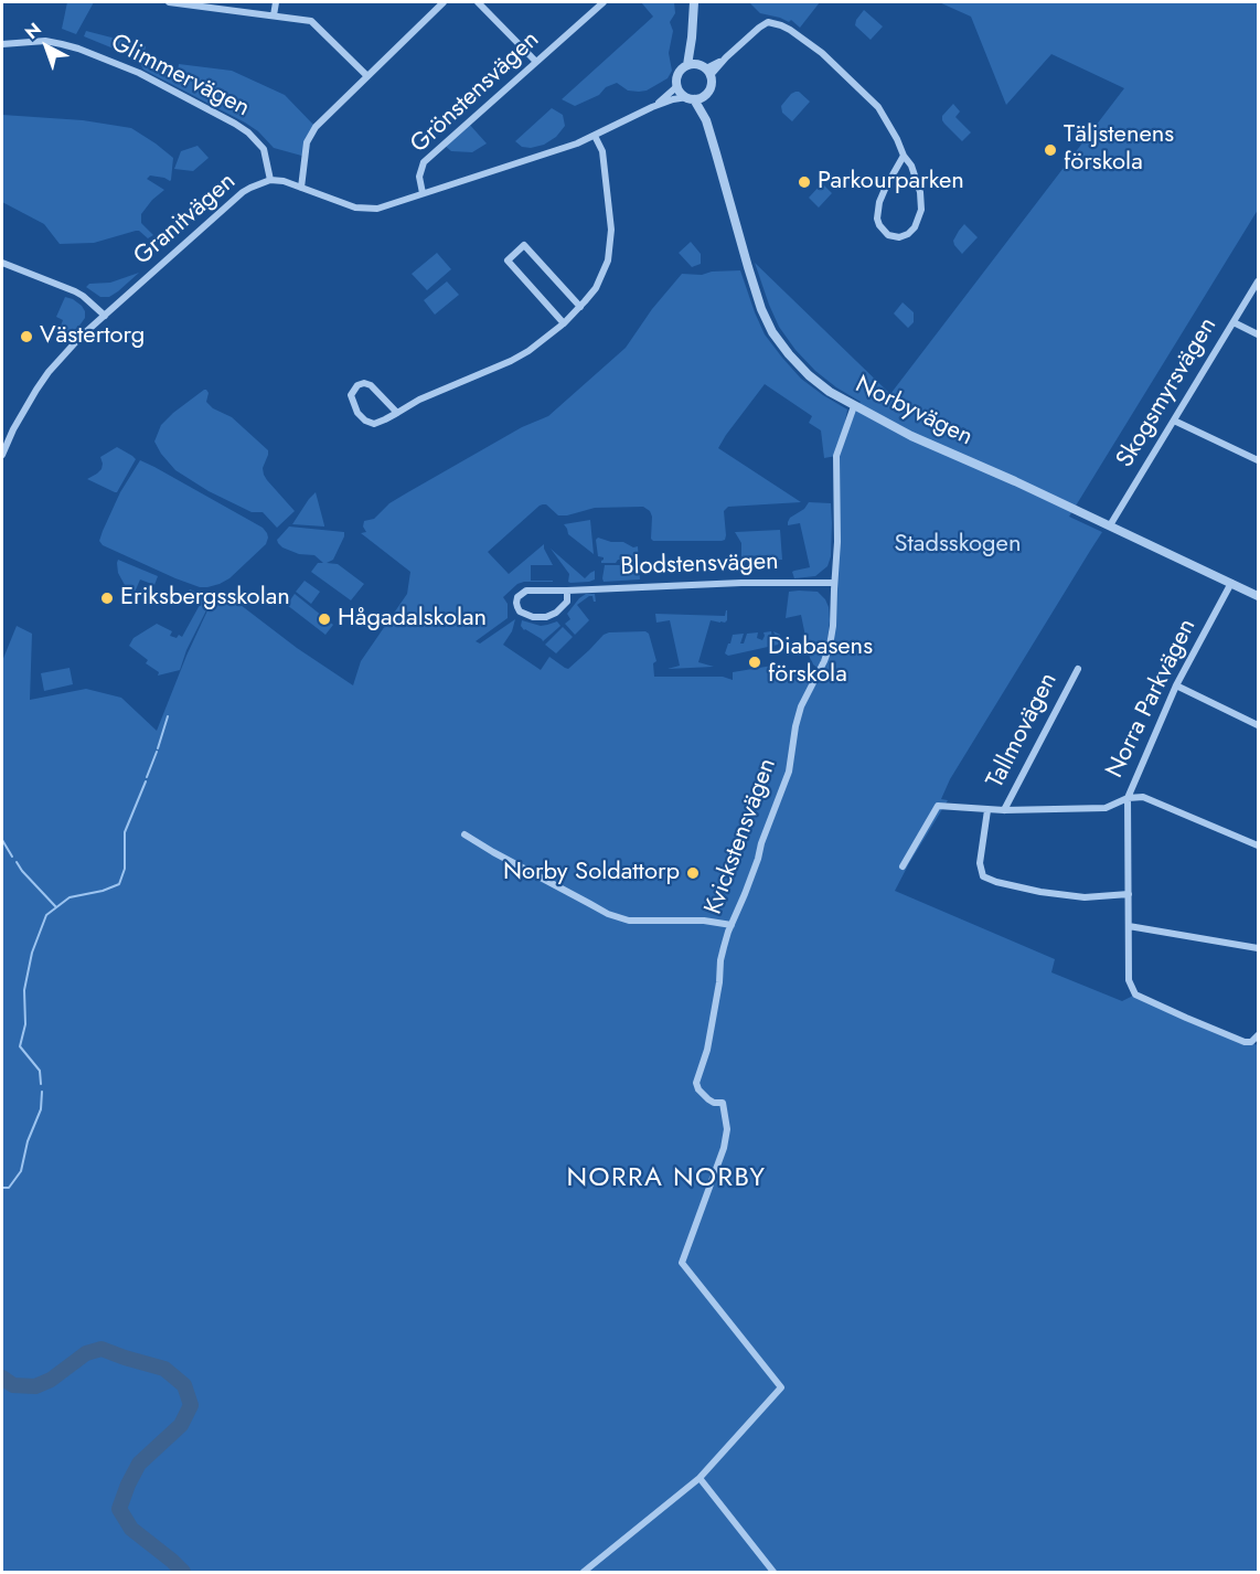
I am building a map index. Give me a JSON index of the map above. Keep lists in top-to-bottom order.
{
  "streets": {
    "street": [
      "Glimmervägen",
      "Grönstensvägen",
      "Granitvägen",
      "Skogsmyrsvägen",
      "Norbyvägen",
      "Blodstensvägen",
      "Norra Parkvägen",
      "Tallmovägen",
      "Kvickstensvägen"
    ]
  },
  "crossings": [
    ["Glimmervägen", "Granitvägen"],
    ["Grönstensvägen", "Granitvägen"],
    ["Granitvägen", "Norbyvägen"],
    ["Skogsmyrsvägen", "Norbyvägen"],
    ["Norbyvägen", "Norra Parkvägen"],
    ["Norbyvägen", "Kvickstensvägen"],
    ["Blodstensvägen", "Kvickstensvägen"]
  ],
  "districts": ["NORRA NORBY"],
  "parks": ["Stadsskogen"],
  "places": [
    "Täljstenens förskola",
    "Parkourparken",
    "Västertorg",
    "Eriksbergsskolan",
    "Hågadalskolan",
    "Diabasens förskola",
    "Norby Soldattorp"
  ],
  "north": "top left"
}
